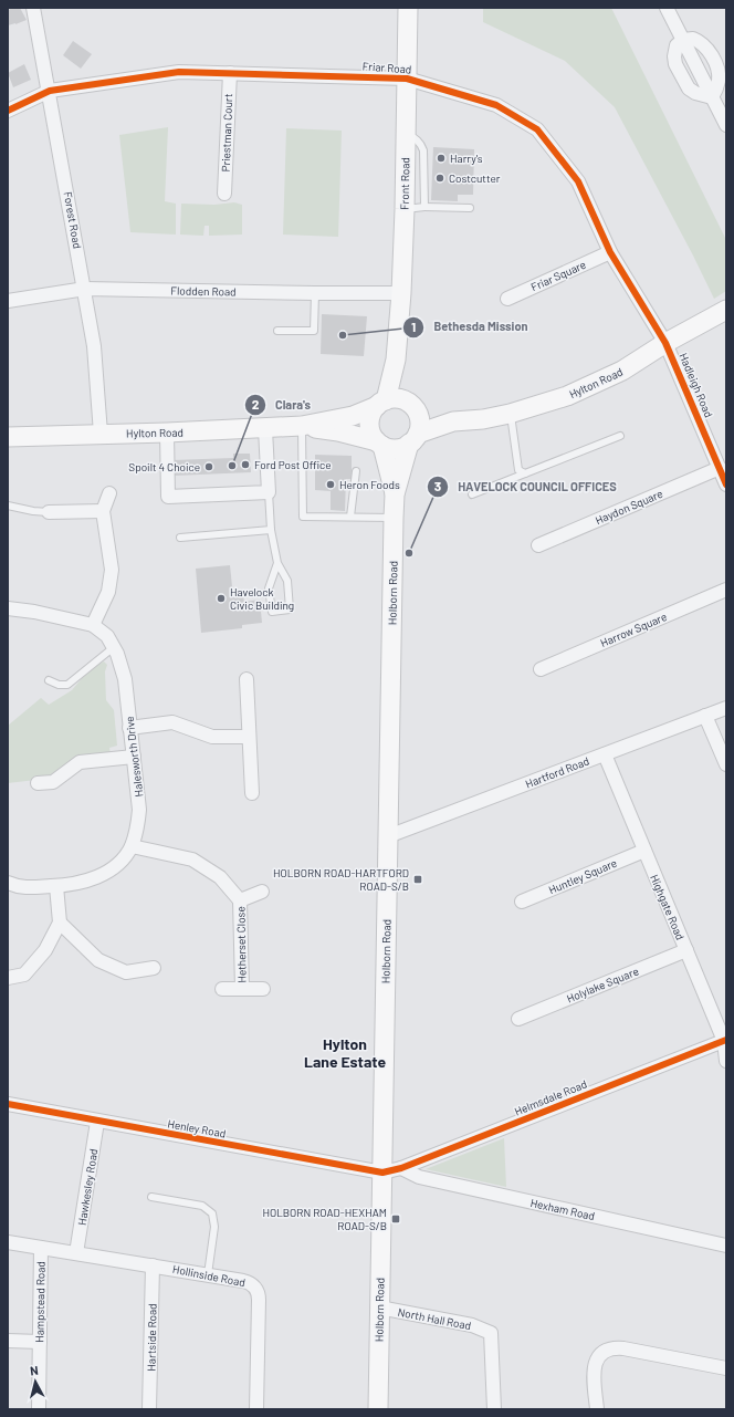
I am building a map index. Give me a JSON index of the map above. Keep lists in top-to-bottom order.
{
  "streets": {
    "main road": ["Front Road", "Hylton Road", "Holborn Road"],
    "street": [
      "Friar Road",
      "Priestman Court",
      "Forest Road",
      "Friar Square",
      "Flodden Road",
      "Hadleigh Road",
      "Haydon Square",
      "Harrow Square",
      "Halesworth Drive",
      "Hartford Road",
      "Huntley Square",
      "Highgate Road",
      "Hetherset Close",
      "Holylake Square",
      "Helmsdale Road",
      "Henley Road",
      "Hawkesley Road",
      "Hexham Road",
      "Hollinside Road",
      "Hampstead Road",
      "North Hall Road",
      "Hartside Road"
    ]
  },
  "crossings": [
    ["Friar Road", "Priestman Court"],
    ["Friar Road", "Front Road"],
    ["Friar Road", "Forest Road"],
    ["Friar Road", "Friar Square"],
    ["Friar Road", "Hylton Road"],
    ["Friar Road", "Hadleigh Road"],
    ["Front Road", "Flodden Road"],
    ["Front Road", "Hylton Road"],
    ["Front Road", "Holborn Road"],
    ["Forest Road", "Flodden Road"],
    ["Forest Road", "Hylton Road"],
    ["Hylton Road", "Hadleigh Road"],
    ["Hylton Road", "Holborn Road"],
    ["Hadleigh Road", "Haydon Square"],
    ["Holborn Road", "Hartford Road"],
    ["Holborn Road", "Helmsdale Road"],
    ["Holborn Road", "Henley Road"],
    ["Holborn Road", "North Hall Road"],
    ["Halesworth Drive", "Hetherset Close"],
    ["Hartford Road", "Highgate Road"],
    ["Huntley Square", "Highgate Road"],
    ["Highgate Road", "Holylake Square"],
    ["Highgate Road", "Helmsdale Road"],
    ["Helmsdale Road", "Henley Road"],
    ["Helmsdale Road", "Hexham Road"],
    ["Henley Road", "Hawkesley Road"],
    ["Hawkesley Road", "Hollinside Road"],
    ["Hollinside Road", "Hampstead Road"],
    ["Hollinside Road", "Hartside Road"]
  ],
  "districts": ["Hylton Lane Estate"],
  "places": {
    "other": [
      "Harry's",
      "Costcutter",
      "Bethesda Mission",
      "Ford Post Office",
      "Clara's",
      "Spoilt 4 Choice",
      "Heron Foods",
      "HAVELOCK COUNCIL OFFICES",
      "Havelock Civic Building"
    ],
    "transit": ["HOLBORN ROAD-HARTFORD ROAD-S/B", "HOLBORN ROAD-HEXHAM ROAD-S/B"]
  },
  "north": "top"
}
